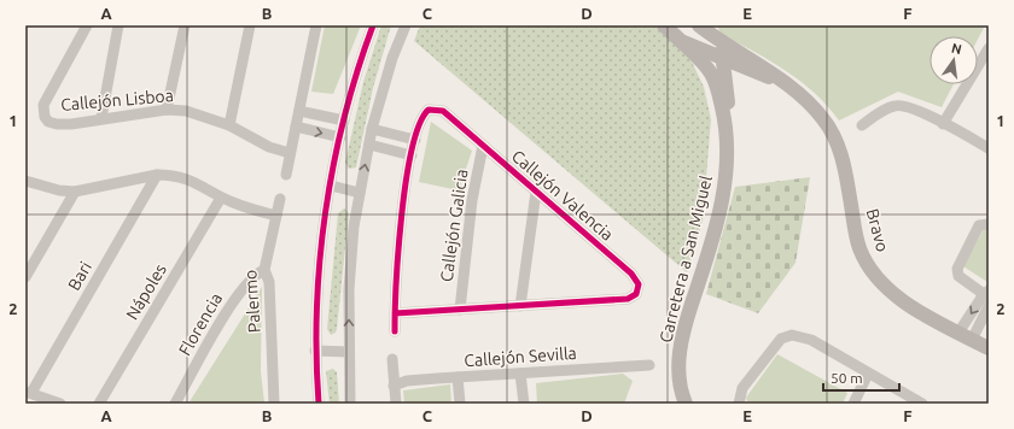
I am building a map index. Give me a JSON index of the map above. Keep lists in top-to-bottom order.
{
  "streets": {
    "main road": ["Bravo", "Carretera a San Miguel"],
    "street": [
      "Callejón Lisboa",
      "Callejón Valencia",
      "Callejón Galicia",
      "Bari",
      "Nápoles",
      "Palermo",
      "Florencia",
      "Callejón Sevilla"
    ]
  },
  "crossings": [
    ["Callejón Valencia", "Callejón Galicia"],
    ["Bravo", "Carretera a San Miguel"],
    ["Palermo", "Florencia"]
  ],
  "scale_bar": "50 m",
  "north": "top",
  "grid": {
    "columns": [
      "A",
      "B",
      "C",
      "D",
      "E",
      "F"
    ],
    "rows": ["1", "2"]
  }
}
